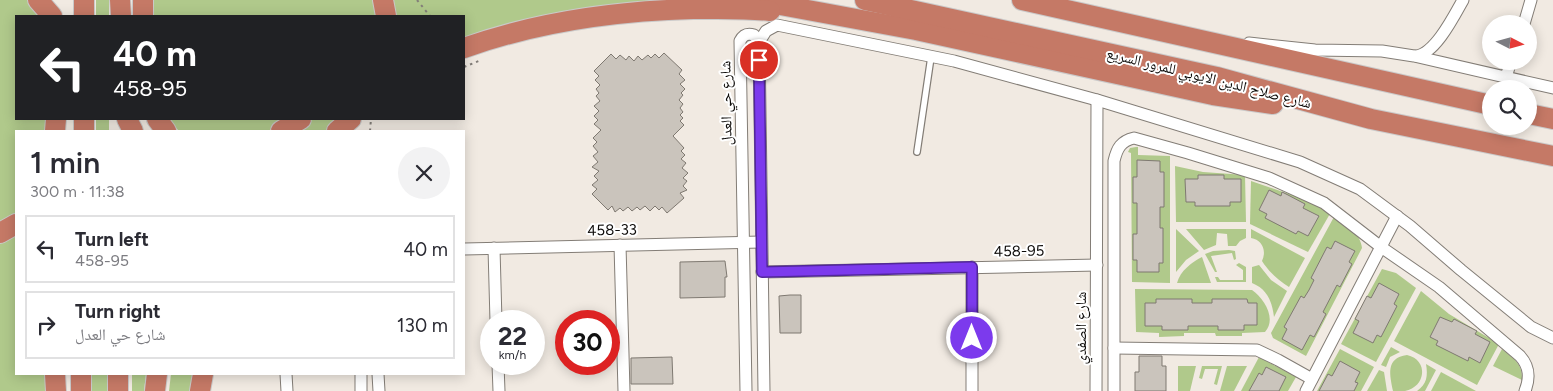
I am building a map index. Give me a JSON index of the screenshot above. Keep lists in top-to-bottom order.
{
  "streets": {
    "highway": ["شارع صلاح الدين الايوبي للمرور السريع"],
    "street": [
      "شارع حي العدل",
      "458-33",
      "458-95",
      "شارع الصفدي"
    ]
  },
  "crossings": [
    ["شارع حي العدل", "458-33"],
    ["458-95", "شارع الصفدي"]
  ],
  "north": "right",
  "page": {
    "turn": ["40 m", "458-95"],
    "heading": ["1 min", "300 m · 11:38"],
    "list": [
      {
        "name": "Turn left",
        "note": "458-95",
        "value": "40 m"
      },
      {
        "name": "Turn right",
        "note": "شارع حي العدل",
        "value": "130 m"
      }
    ],
    "speed": "22 km/h",
    "limit": "30"
  }
}
